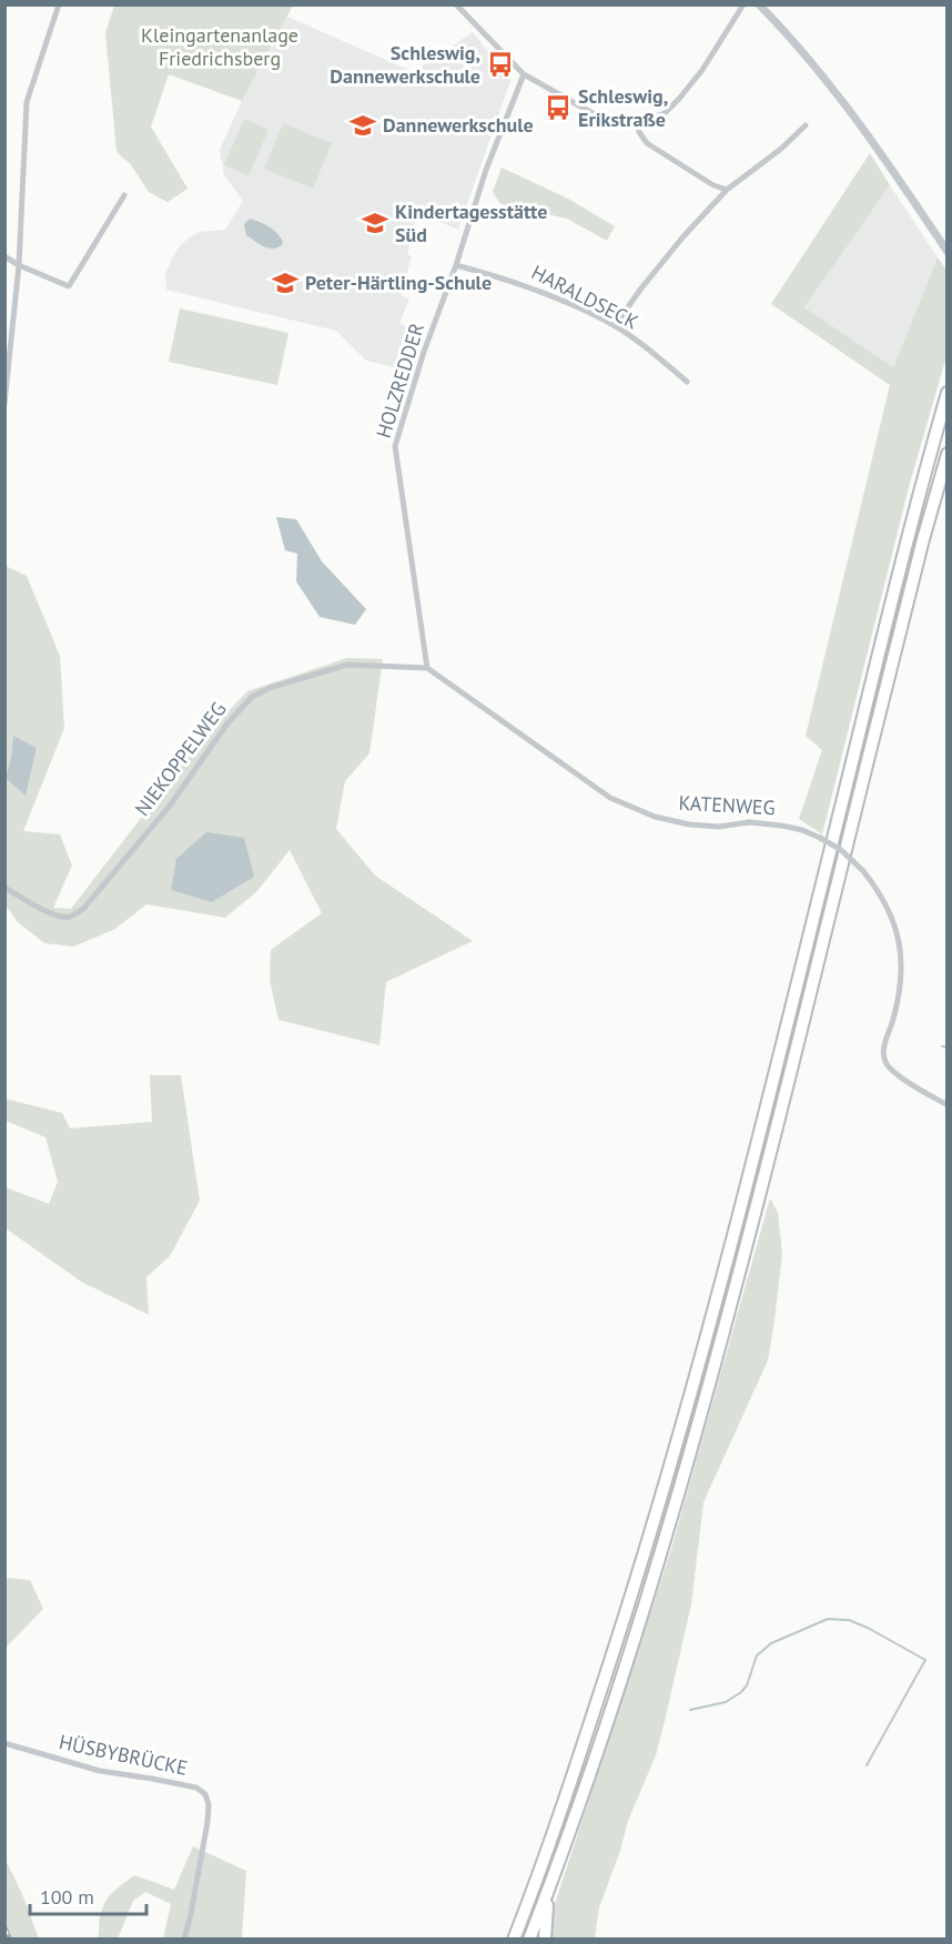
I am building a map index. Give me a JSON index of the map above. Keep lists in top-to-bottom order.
{
  "streets": {
    "street": [
      "HARALDSECK",
      "HOLZREDDER",
      "NIEKOPPELWEG",
      "KATENWEG",
      "HÜSBYBRÜCKE"
    ]
  },
  "crossings": [
    ["HARALDSECK", "HOLZREDDER"],
    ["HOLZREDDER", "NIEKOPPELWEG"],
    ["HOLZREDDER", "KATENWEG"],
    ["NIEKOPPELWEG", "KATENWEG"]
  ],
  "parks": ["Kleingartenanlage Friedrichsberg"],
  "places": {
    "bus stop": ["Schleswig, Dannewerkschule", "Schleswig, Erikstraße"],
    "school or university": ["Dannewerkschule", "Kindertagesstätte Süd", "Peter-Härtling-Schule"]
  },
  "scale_bar": "100 m"
}
